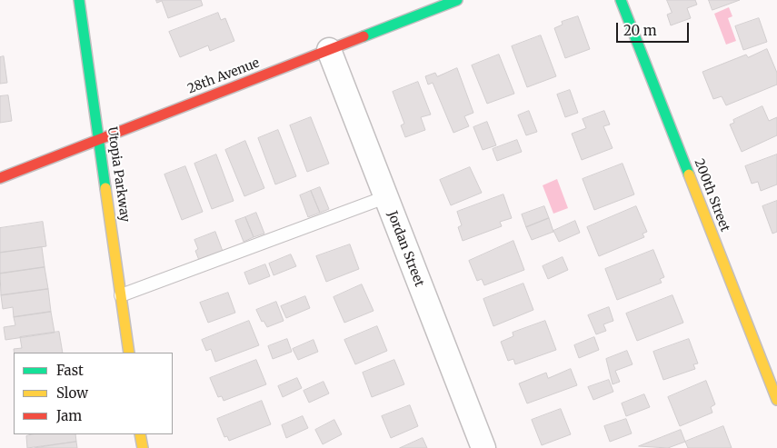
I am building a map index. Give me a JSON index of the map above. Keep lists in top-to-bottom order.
{
  "streets": {
    "street": [
      "28th Avenue",
      "Utopia Parkway",
      "200th Street",
      "Jordan Street"
    ]
  },
  "crossings": [
    ["28th Avenue", "Utopia Parkway"],
    ["28th Avenue", "Jordan Street"]
  ],
  "legend": ["Fast", "Slow", "Jam"],
  "scale_bar": "20 m"
}
